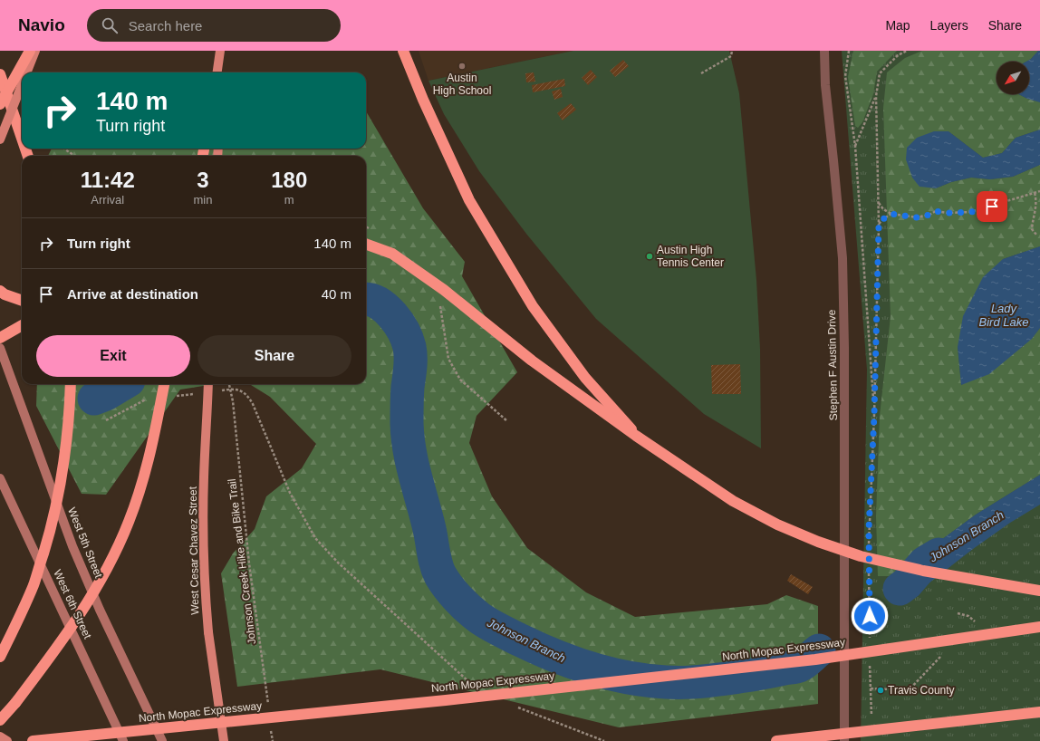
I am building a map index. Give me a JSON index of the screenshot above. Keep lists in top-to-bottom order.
{
  "streets": {
    "highway": ["North Mopac Expressway"],
    "main road": ["West 5th Street", "West Cesar Chavez Street", "West 6th Street"],
    "street": ["Stephen F Austin Drive"],
    "path": ["Johnson Creek Hike and Bike Trail"]
  },
  "water": ["Lady Bird Lake", "Johnson Branch"],
  "places": ["Austin High School", "Austin High Tennis Center", "Travis County"],
  "north": "bottom left",
  "page": {
    "header": "Navio",
    "search": "Search here",
    "nav": ["Map", "Layers", "Share"],
    "turn": ["140 m", "Turn right"],
    "eta": [
      "11:42",
      "Arrival",
      "3",
      "min",
      "180",
      "m"
    ],
    "list": [
      {
        "name": "Turn right",
        "value": "140 m"
      },
      {
        "name": "Arrive at destination",
        "value": "40 m"
      }
    ],
    "buttons": ["Exit", "Share"]
  }
}
